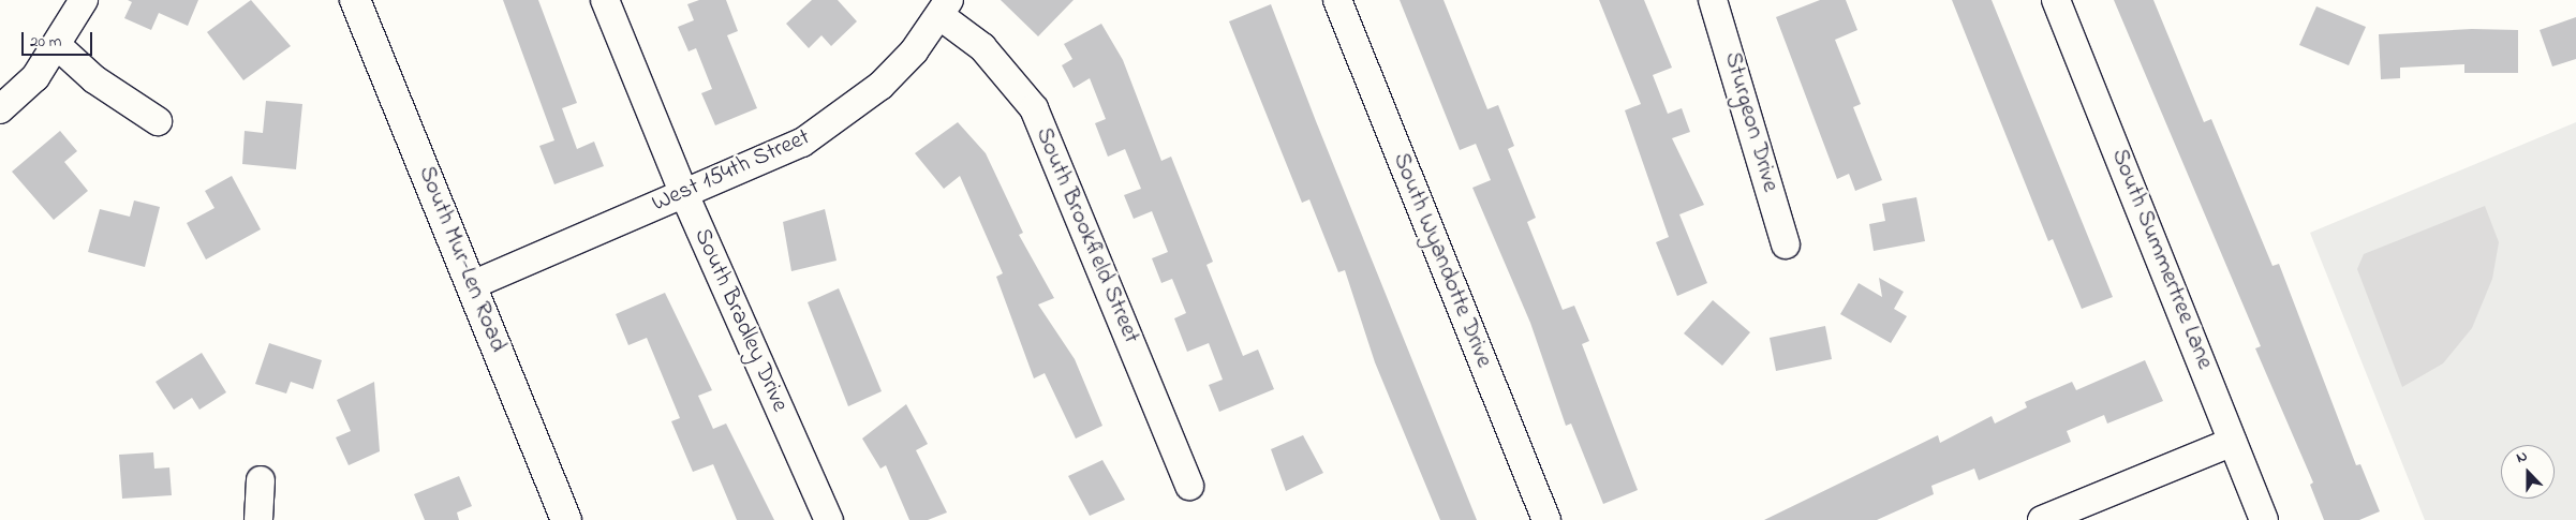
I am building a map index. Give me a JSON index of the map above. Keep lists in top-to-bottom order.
{
  "streets": {
    "main road": ["South Mur-Len Road"],
    "street": [
      "Sturgeon Drive",
      "West 154th Street",
      "South Brookfield Street",
      "South Summertree Lane",
      "South Wyandotte Drive",
      "South Bradley Drive"
    ]
  },
  "crossings": [
    ["West 154th Street", "South Brookfield Street"],
    ["West 154th Street", "South Mur-Len Road"],
    ["West 154th Street", "South Bradley Drive"]
  ],
  "scale_bar": "20 m",
  "north": "top"
}
